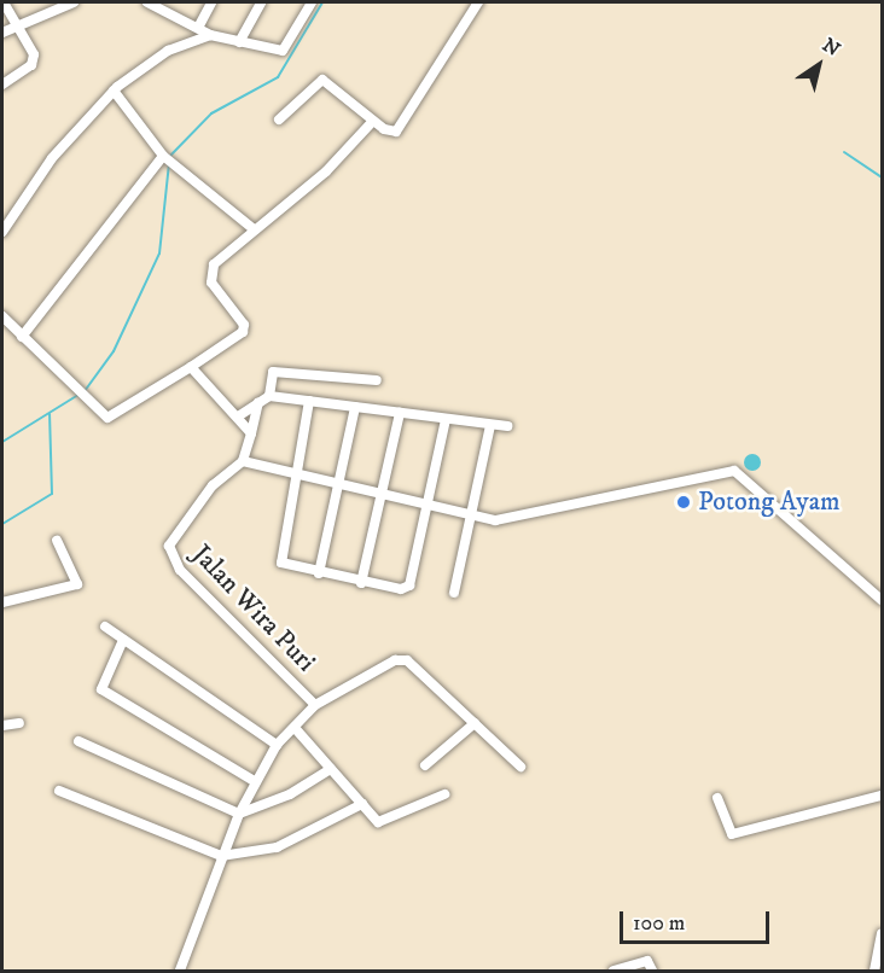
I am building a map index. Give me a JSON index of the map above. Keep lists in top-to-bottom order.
{
  "streets": {
    "street": ["Jalan Wira Puri"]
  },
  "places": ["Potong Ayam"],
  "scale_bar": "100 m",
  "north": "top right"
}
